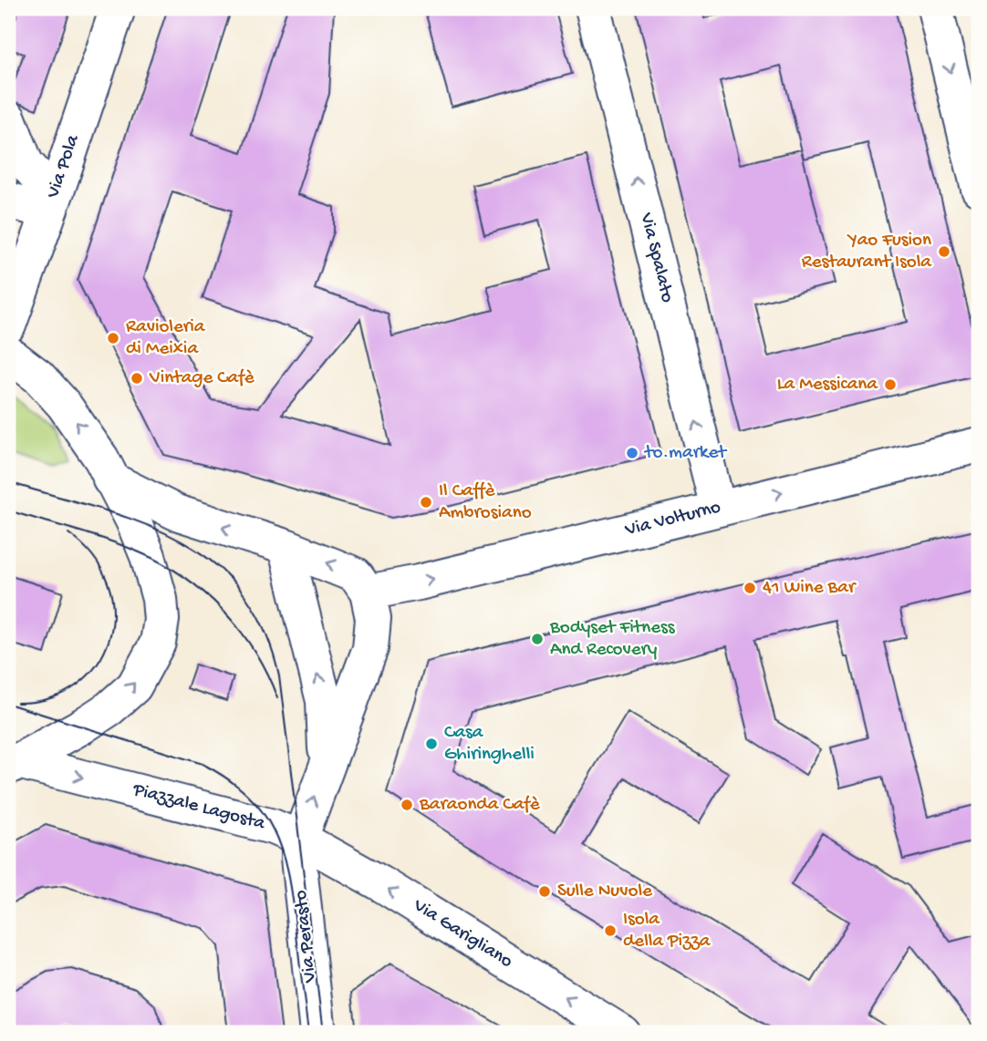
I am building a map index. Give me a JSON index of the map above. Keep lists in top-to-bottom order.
{
  "streets": {
    "street": [
      "Via Pola",
      "Via Spalato",
      "Via Volturno",
      "Piazzale Lagosta",
      "Via Garigliano",
      "Via Perasto"
    ]
  },
  "crossings": [
    ["Via Spalato", "Via Volturno"],
    ["Piazzale Lagosta", "Via Garigliano"],
    ["Piazzale Lagosta", "Via Perasto"],
    ["Via Garigliano", "Via Perasto"]
  ],
  "one_way": ["Via Spalato", "Via Volturno", "Via Garigliano"],
  "places": [
    "Yao Fusion Restaurant Isola",
    "Ravioleria di Meixia",
    "Vintage Cafè",
    "La Messicana",
    "to.market",
    "Il Caffè Ambrosiano",
    "41 Wine Bar",
    "Bodyset Fitness And Recovery",
    "Casa Ghiringhelli",
    "Baraonda Cafè",
    "Sulle Nuvole",
    "Isola della Pizza"
  ]
}
